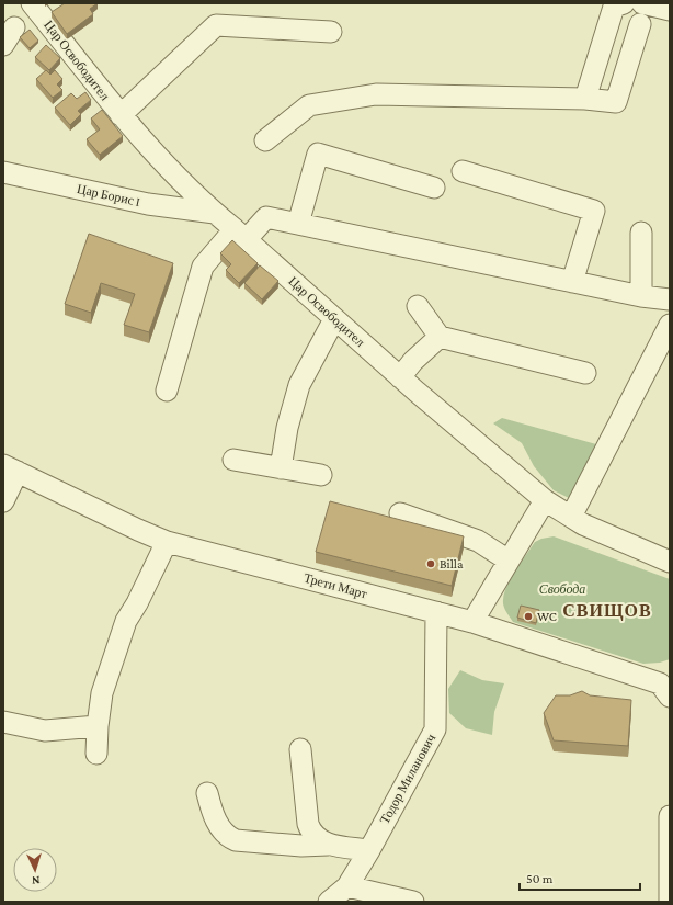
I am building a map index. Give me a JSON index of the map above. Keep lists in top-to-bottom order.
{
  "streets": {
    "street": [
      "Цар Освободител",
      "Цар Борис I",
      "Трети Март",
      "Тодор Миланович"
    ]
  },
  "crossings": [
    ["Цар Освободител", "Цар Борис I"],
    ["Трети Март", "Тодор Миланович"]
  ],
  "districts": ["СВИЩОВ"],
  "parks": ["Свобода"],
  "places": ["Billa", "WC"],
  "scale_bar": "50 m",
  "north": "bottom"
}
